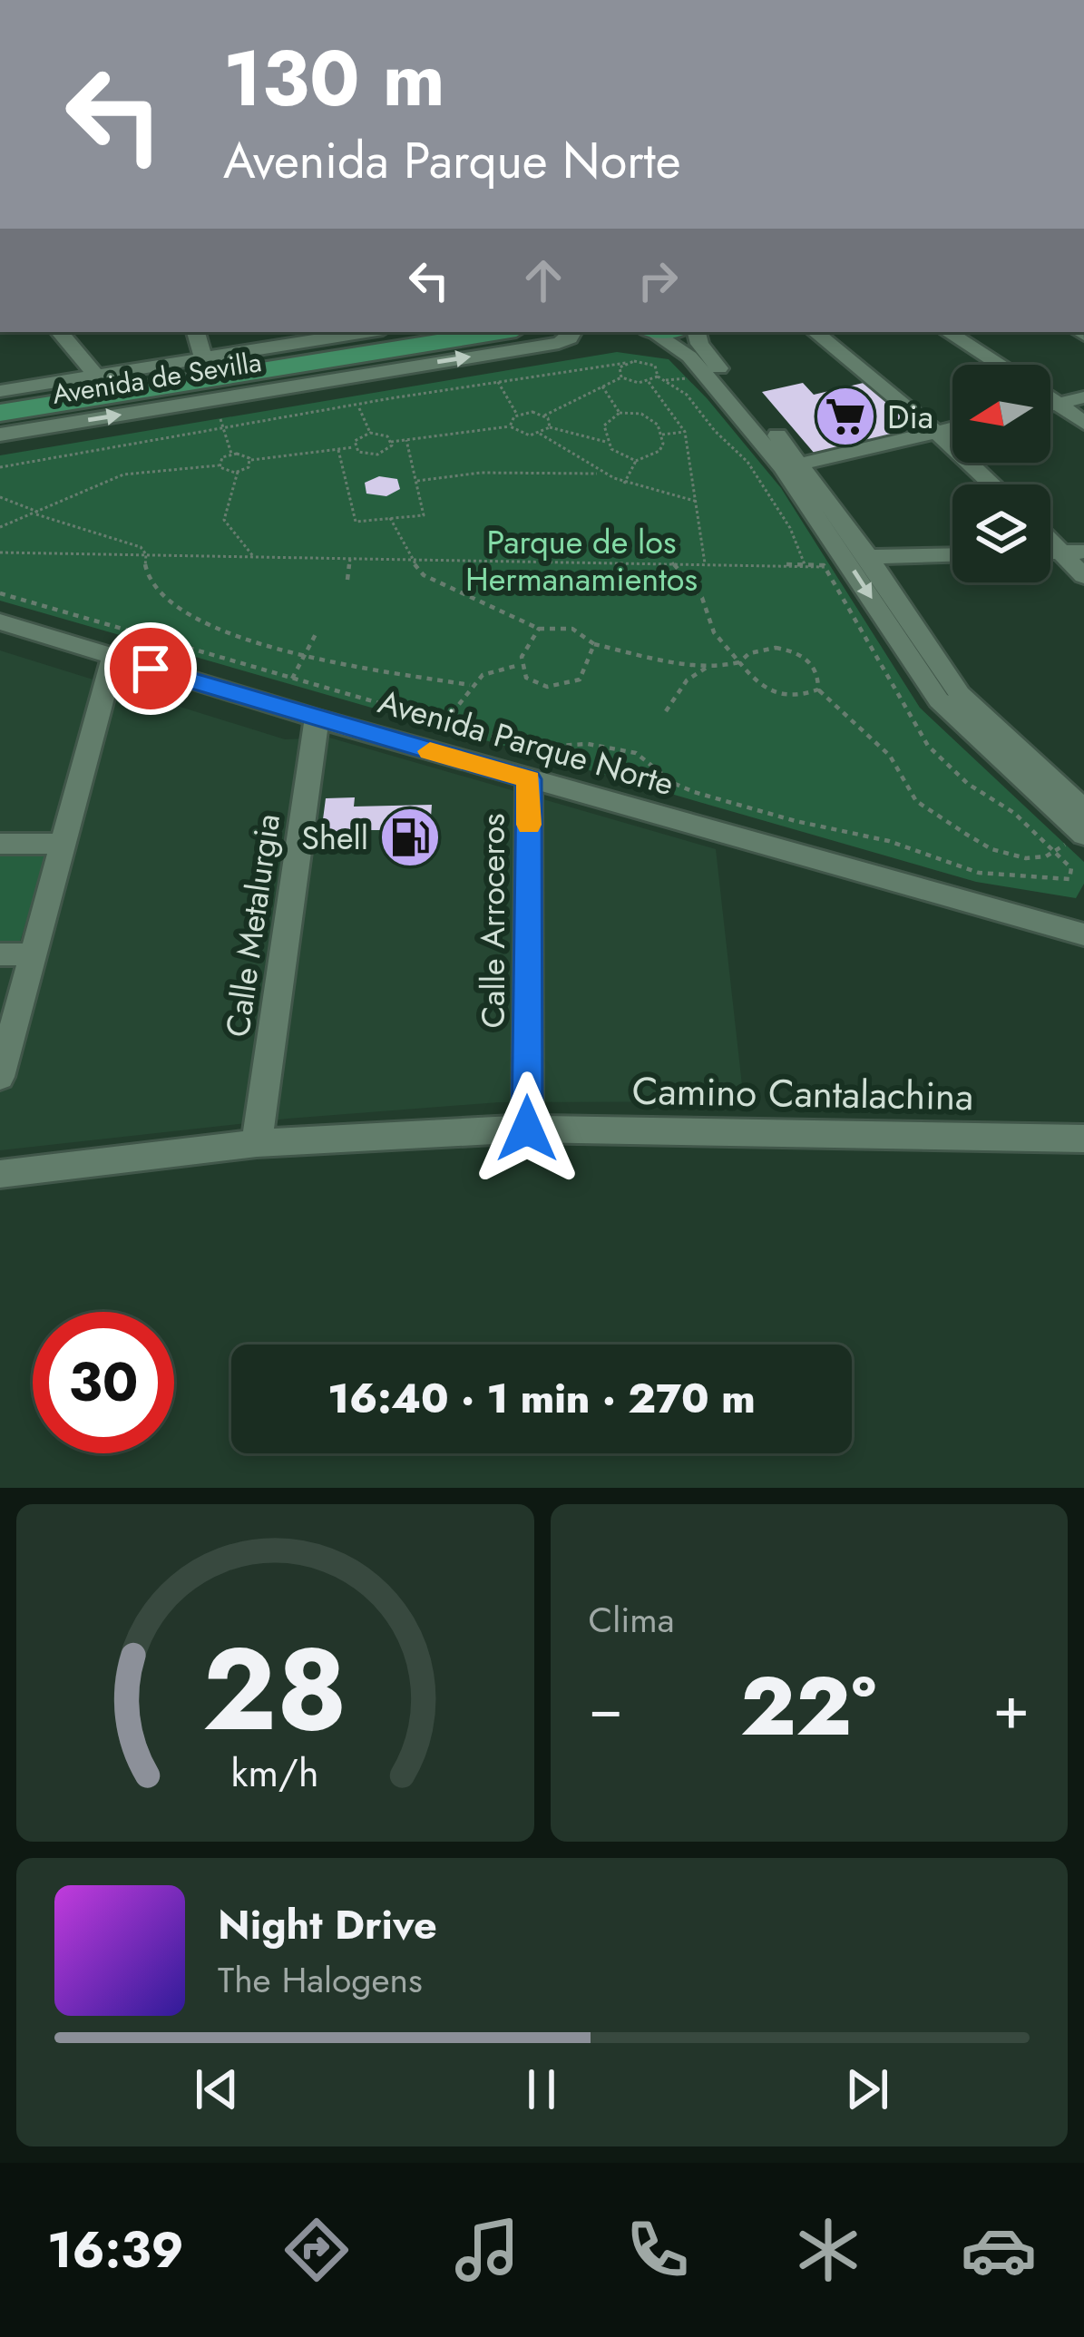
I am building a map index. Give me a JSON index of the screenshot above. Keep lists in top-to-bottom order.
{
  "streets": {
    "main road": ["Avenida de Sevilla"],
    "street": [
      "Avenida Parque Norte",
      "Calle Arroceros",
      "Calle Metalurgia",
      "Camino Cantalachina"
    ]
  },
  "crossings": [
    ["Avenida Parque Norte", "Calle Arroceros"],
    ["Avenida Parque Norte", "Calle Metalurgia"],
    ["Calle Arroceros", "Camino Cantalachina"],
    ["Calle Metalurgia", "Camino Cantalachina"]
  ],
  "parks": ["Parque de los Hermanamientos"],
  "places": {
    "supermarket": ["Dia"],
    "fuel station": ["Shell"]
  },
  "north": "left",
  "page": {
    "turn": ["130 m", "Avenida Parque Norte"],
    "limit": "30",
    "trip": "16:40 · 1 min · 270 m",
    "tile": "Clima",
    "heat": ["−", "22°", "+"],
    "song": ["Night Drive", "The Halogens"],
    "tabs": "16:39",
    "gauge": ["28", "km/h"]
  }
}
